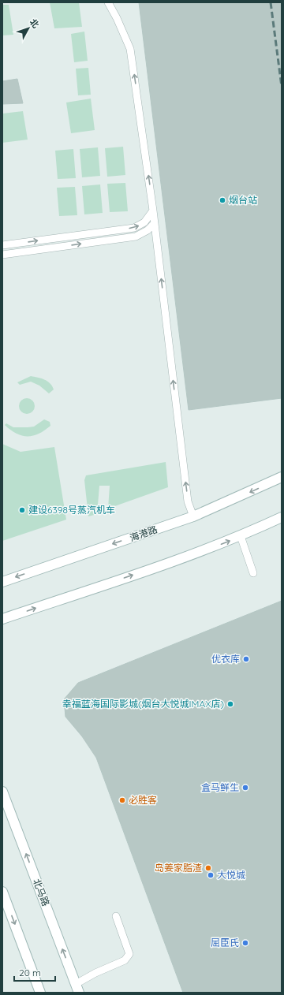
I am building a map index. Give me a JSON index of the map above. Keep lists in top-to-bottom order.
{
  "streets": {
    "main road": ["海港路", "北马路"]
  },
  "places": [
    "烟台站",
    "建设6398号蒸汽机车",
    "优衣库",
    "幸福蓝海国际影城(烟台大悦城IMAX店)",
    "盒马鲜生",
    "必胜客",
    "岛姜家脂渣",
    "大悦城",
    "屈臣氏"
  ],
  "scale_bar": "20 m",
  "north": "top right"
}
